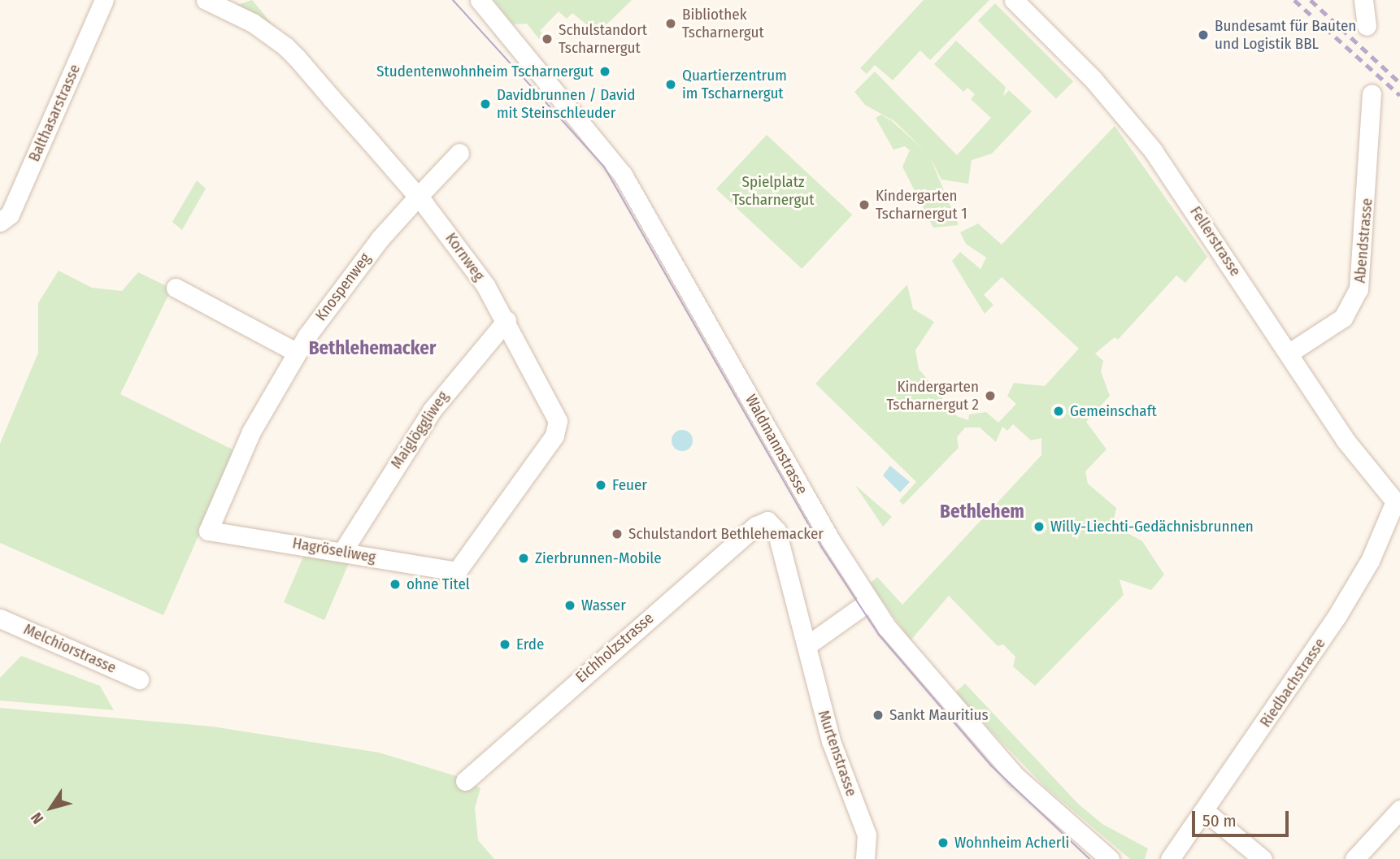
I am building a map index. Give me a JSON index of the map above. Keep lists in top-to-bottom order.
{
  "streets": {
    "street": [
      "Balthasarstrasse",
      "Abendstrasse",
      "Fellerstrasse",
      "Kornweg",
      "Knospenweg",
      "Maiglöggliweg",
      "Waldmannstrasse",
      "Hagröseliweg",
      "Eichholzstrasse",
      "Melchiorstrasse",
      "Riedbachstrasse",
      "Murtenstrasse"
    ]
  },
  "crossings": [
    ["Abendstrasse", "Fellerstrasse"],
    ["Fellerstrasse", "Riedbachstrasse"],
    ["Kornweg", "Knospenweg"],
    ["Kornweg", "Maiglöggliweg"],
    ["Kornweg", "Hagröseliweg"],
    ["Knospenweg", "Hagröseliweg"],
    ["Maiglöggliweg", "Hagröseliweg"],
    ["Eichholzstrasse", "Murtenstrasse"]
  ],
  "districts": ["Bethlehemacker", "Bethlehem"],
  "parks": ["Spielplatz Tscharnergut"],
  "places": [
    "Bibliothek Tscharnergut",
    "Bundesamt für Bauten und Logistik BBL",
    "Schulstandort Tscharnergut",
    "Studentenwohnheim Tscharnergut",
    "Quartierzentrum im Tscharnergut",
    "Davidbrunnen / David mit Steinschleuder",
    "Kindergarten Tscharnergut 1",
    "Kindergarten Tscharnergut 2",
    "Gemeinschaft",
    "Feuer",
    "Willy-Liechti-Gedächnisbrunnen",
    "Schulstandort Bethlehemacker",
    "Zierbrunnen-Mobile",
    "ohne Titel",
    "Wasser",
    "Erde",
    "Sankt Mauritius",
    "Wohnheim Acherli"
  ],
  "scale_bar": "50 m",
  "north": "bottom left"
}
